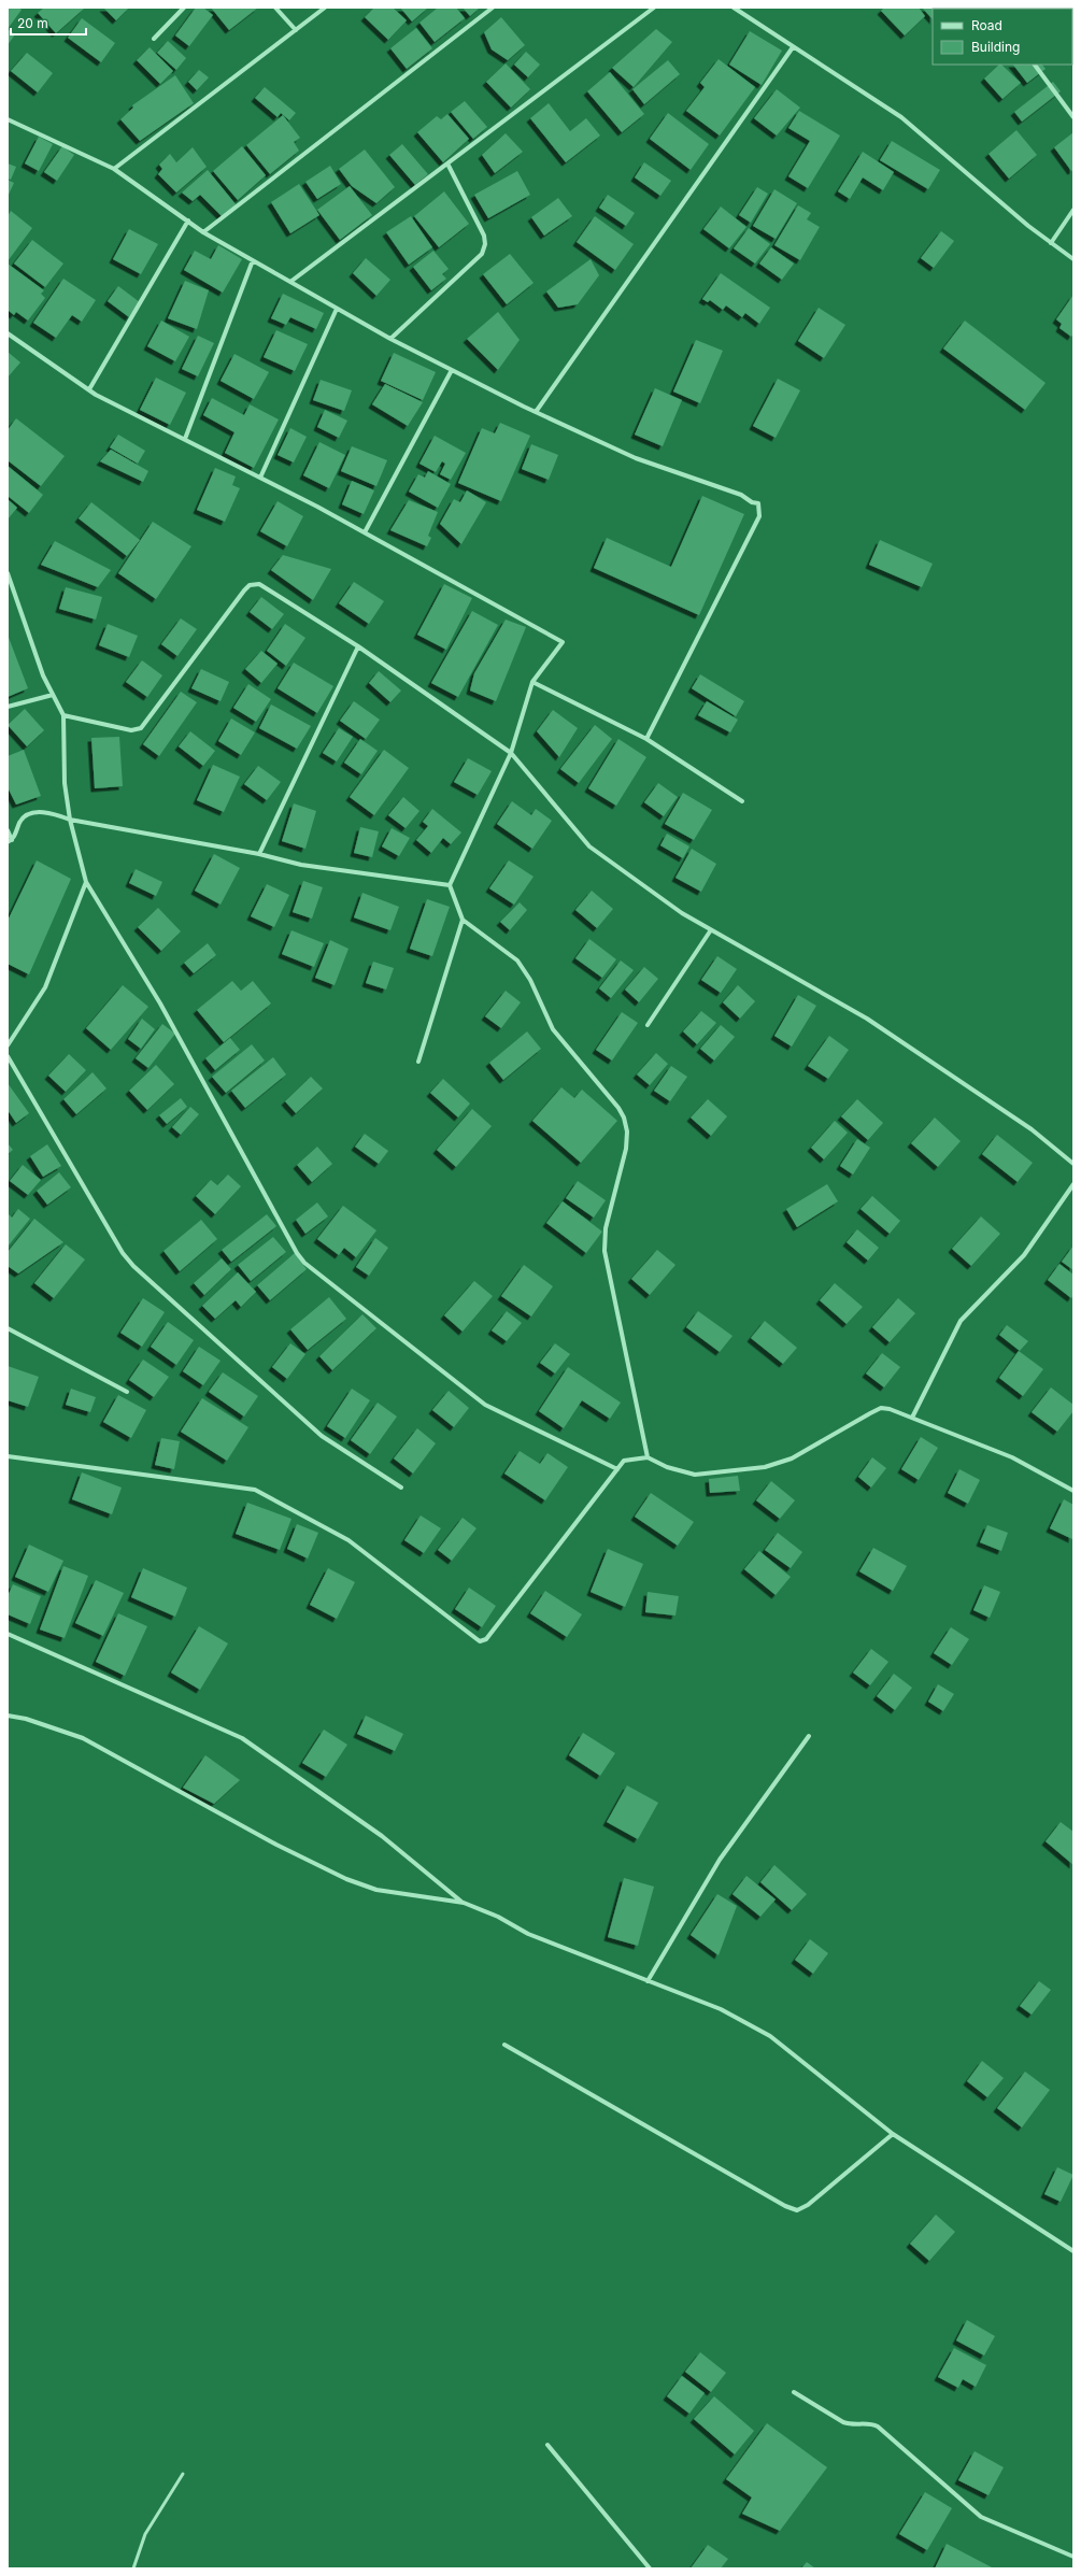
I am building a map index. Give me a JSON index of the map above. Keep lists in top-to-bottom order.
{
  "legend": ["Road", "Building"],
  "scale_bar": "20 m"
}
